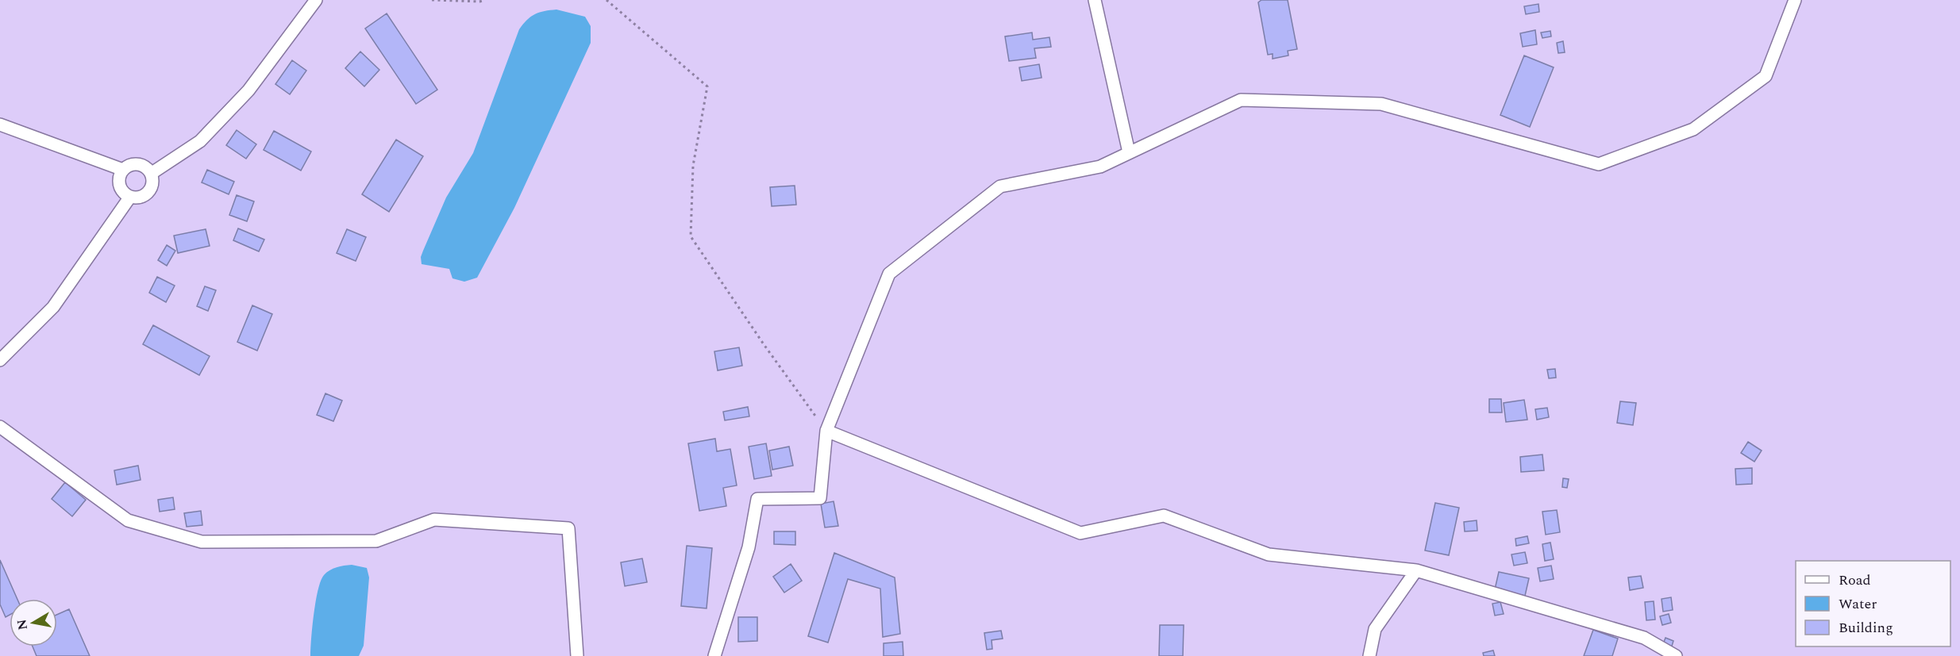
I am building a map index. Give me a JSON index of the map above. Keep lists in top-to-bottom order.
{
  "legend": ["Road", "Water", "Building"],
  "north": "left"
}
